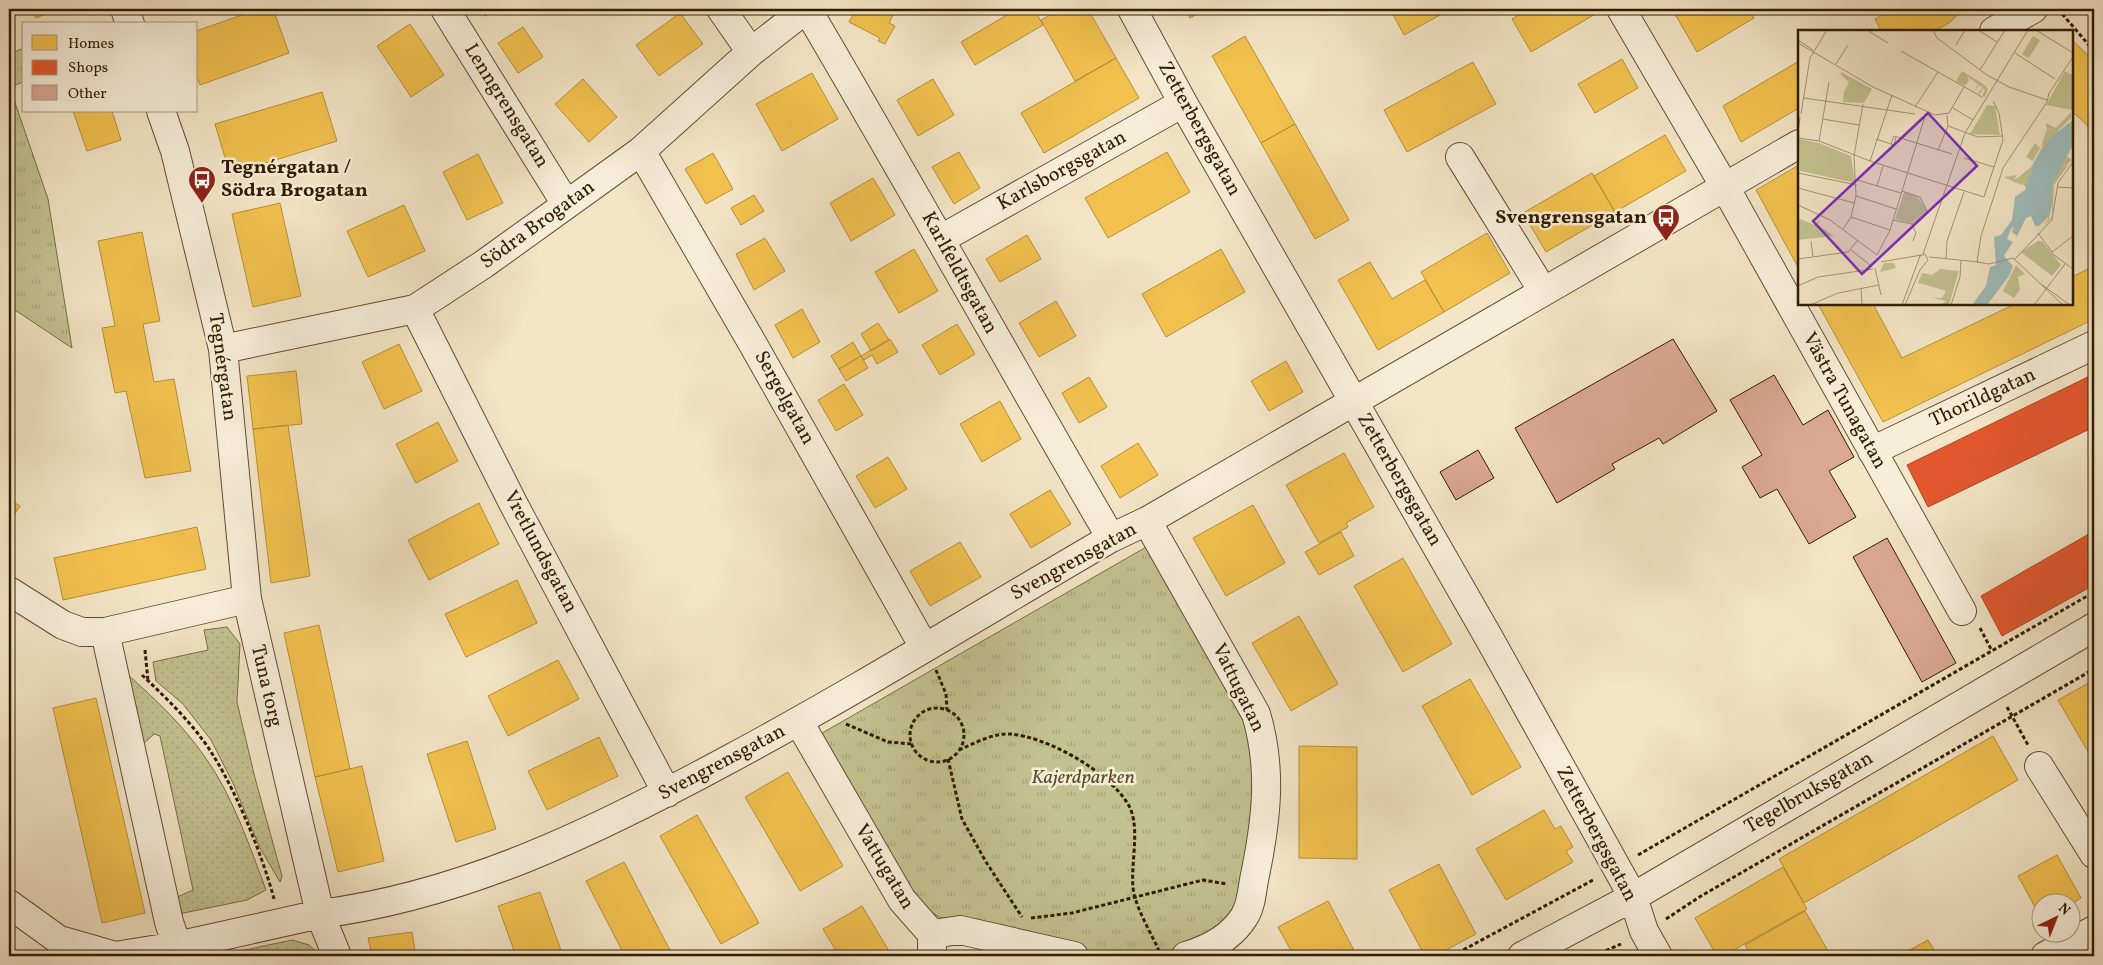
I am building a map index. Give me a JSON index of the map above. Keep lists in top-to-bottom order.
{
  "streets": {
    "street": [
      "Lenngrensgatan",
      "Zetterbergsgatan",
      "Karlsborgsgatan",
      "Södra Brogatan",
      "Karlfeldtsgatan",
      "Tegnérgatan",
      "Sergelgatan",
      "Thorildgatan",
      "Västra Tunagatan",
      "Vretlundsgatan",
      "Svengrensgatan",
      "Tuna torg",
      "Vattugatan",
      "Tegelbruksgatan"
    ]
  },
  "crossings": [
    ["Lenngrensgatan", "Södra Brogatan"],
    ["Zetterbergsgatan", "Karlsborgsgatan"],
    ["Zetterbergsgatan", "Svengrensgatan"],
    ["Zetterbergsgatan", "Tegelbruksgatan"],
    ["Karlsborgsgatan", "Karlfeldtsgatan"],
    ["Södra Brogatan", "Karlfeldtsgatan"],
    ["Södra Brogatan", "Tegnérgatan"],
    ["Södra Brogatan", "Sergelgatan"],
    ["Södra Brogatan", "Vretlundsgatan"],
    ["Karlfeldtsgatan", "Svengrensgatan"],
    ["Tegnérgatan", "Tuna torg"],
    ["Sergelgatan", "Svengrensgatan"],
    ["Thorildgatan", "Västra Tunagatan"],
    ["Västra Tunagatan", "Svengrensgatan"],
    ["Vretlundsgatan", "Svengrensgatan"],
    ["Svengrensgatan", "Tuna torg"],
    ["Svengrensgatan", "Vattugatan"]
  ],
  "parks": ["Kajerdparken"],
  "places": {
    "bus stop": ["Tegnérgatan / Södra Brogatan", "Svengrensgatan"]
  },
  "legend": ["Homes", "Shops", "Other"],
  "north": "top right"
}
